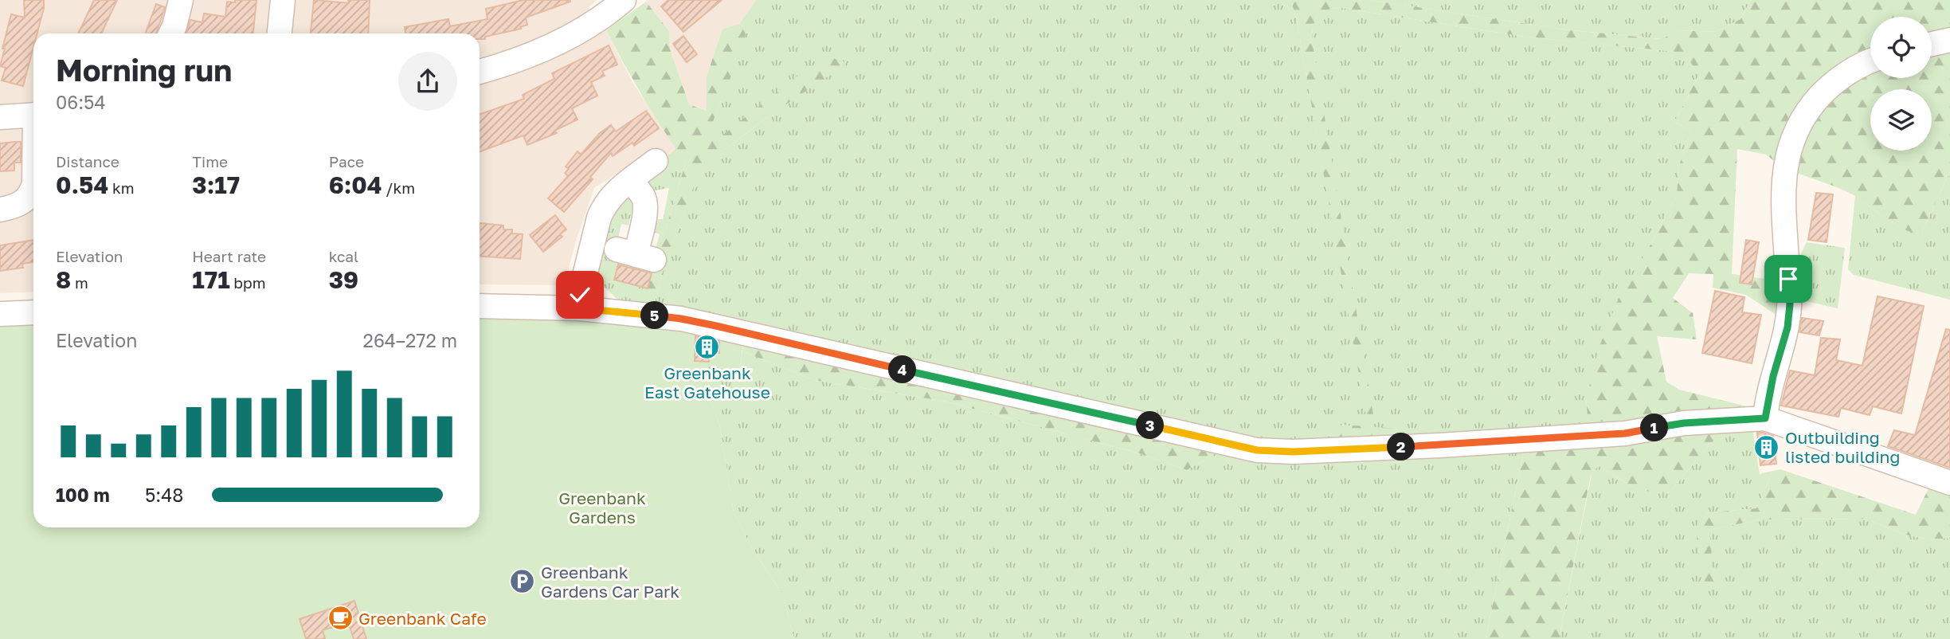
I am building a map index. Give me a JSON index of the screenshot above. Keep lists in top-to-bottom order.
{
  "parks": ["Greenbank Gardens"],
  "places": {
    "building": ["Greenbank East Gatehouse", "Outbuilding listed building"],
    "parking": ["Greenbank Gardens Car Park"],
    "cafe": ["Greenbank Cafe"]
  },
  "page": {
    "heading": ["Morning run", "06:54"],
    "stats": [
      ["Distance", "0.54 km"],
      ["Time", "3:17"],
      ["Pace", "6:04 /km"],
      ["Elevation", "8 m"],
      ["Heart rate", "171 bpm"],
      ["kcal", "39"]
    ],
    "pins": [
      "5",
      "4",
      "3",
      "1",
      "2"
    ],
    "chart": ["Elevation", "264–272 m"],
    "list": [
      {
        "name": "100 m",
        "note": "5:48"
      }
    ]
  }
}
